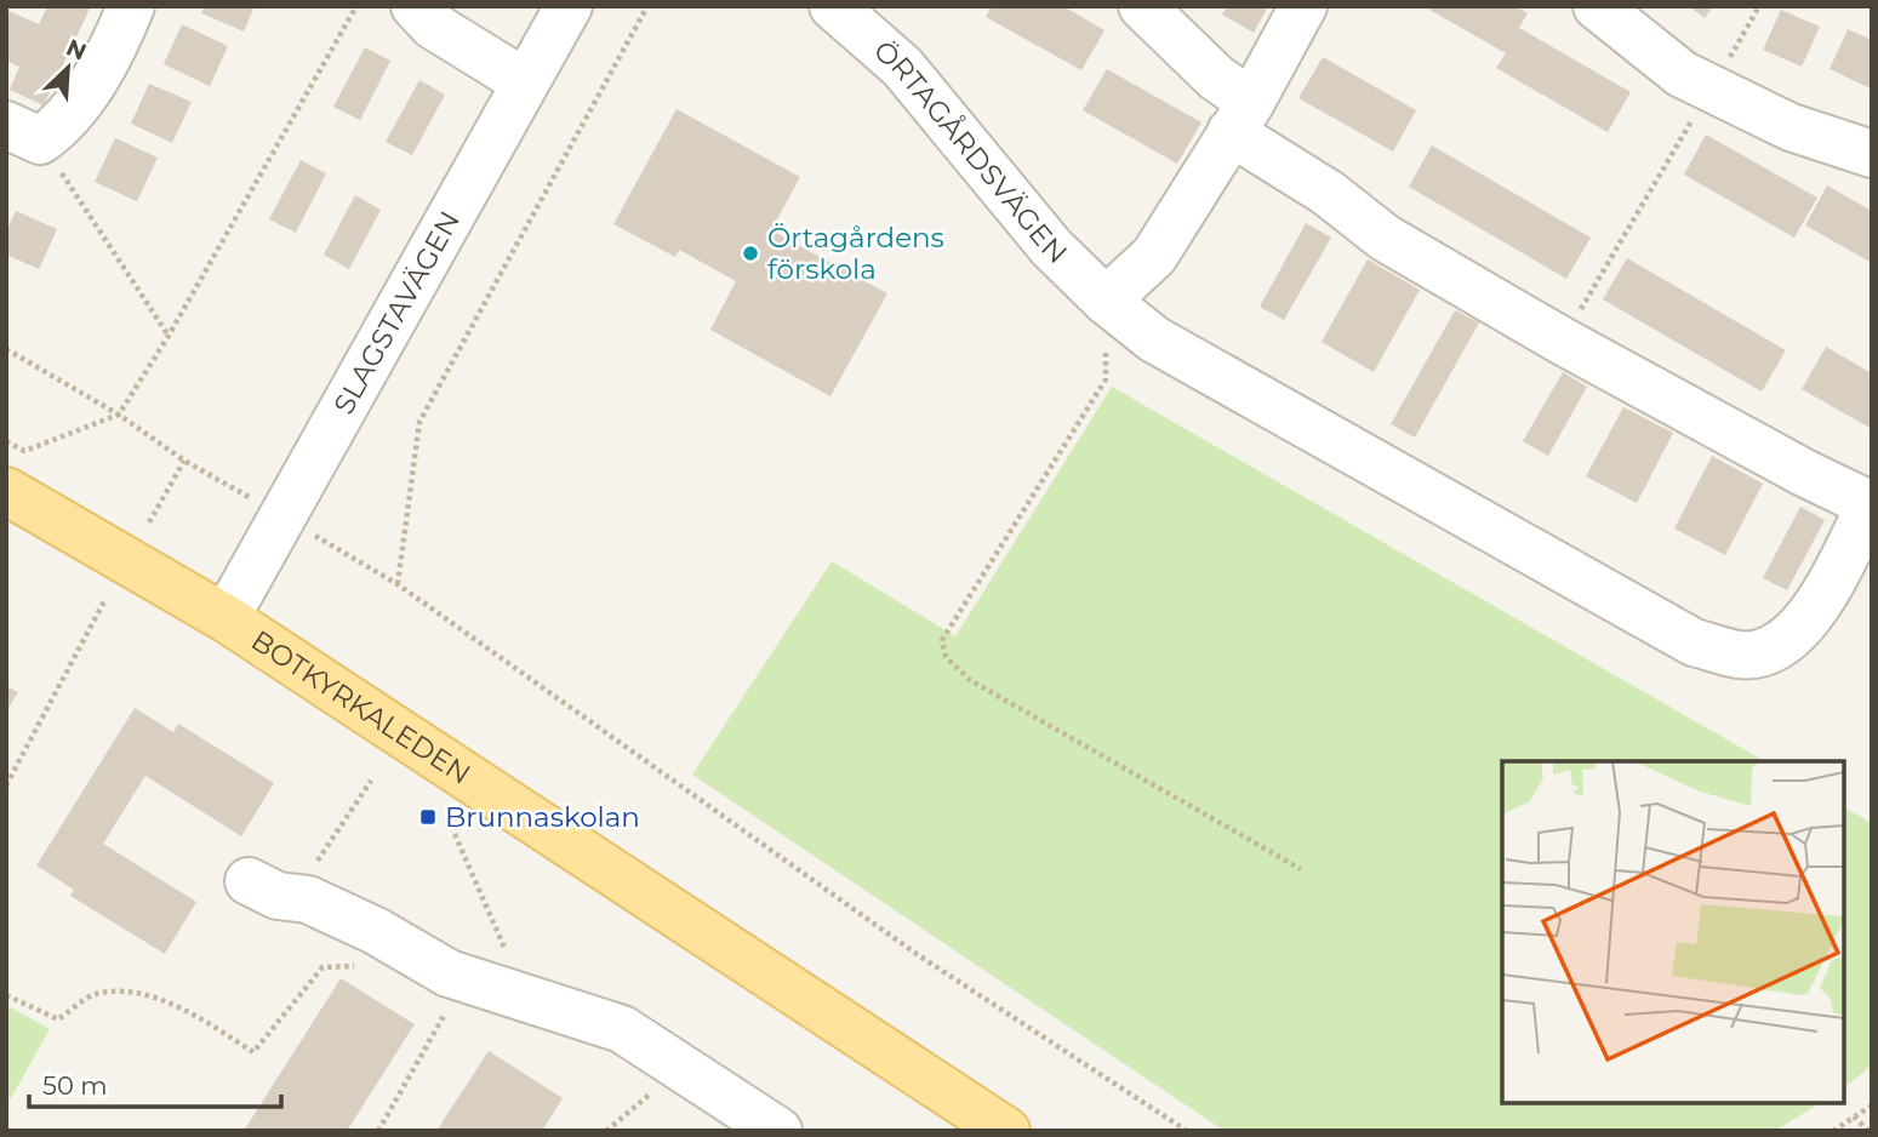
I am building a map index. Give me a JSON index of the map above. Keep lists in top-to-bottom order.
{
  "streets": {
    "main road": ["BOTKYRKALEDEN"],
    "street": ["ÖRTAGÅRDSVÄGEN", "SLAGSTAVÄGEN"]
  },
  "crossings": [
    ["SLAGSTAVÄGEN", "BOTKYRKALEDEN"]
  ],
  "places": {
    "other": ["Örtagårdens förskola"],
    "transit": ["Brunnaskolan"]
  },
  "scale_bar": "50 m",
  "north": "top right"
}
